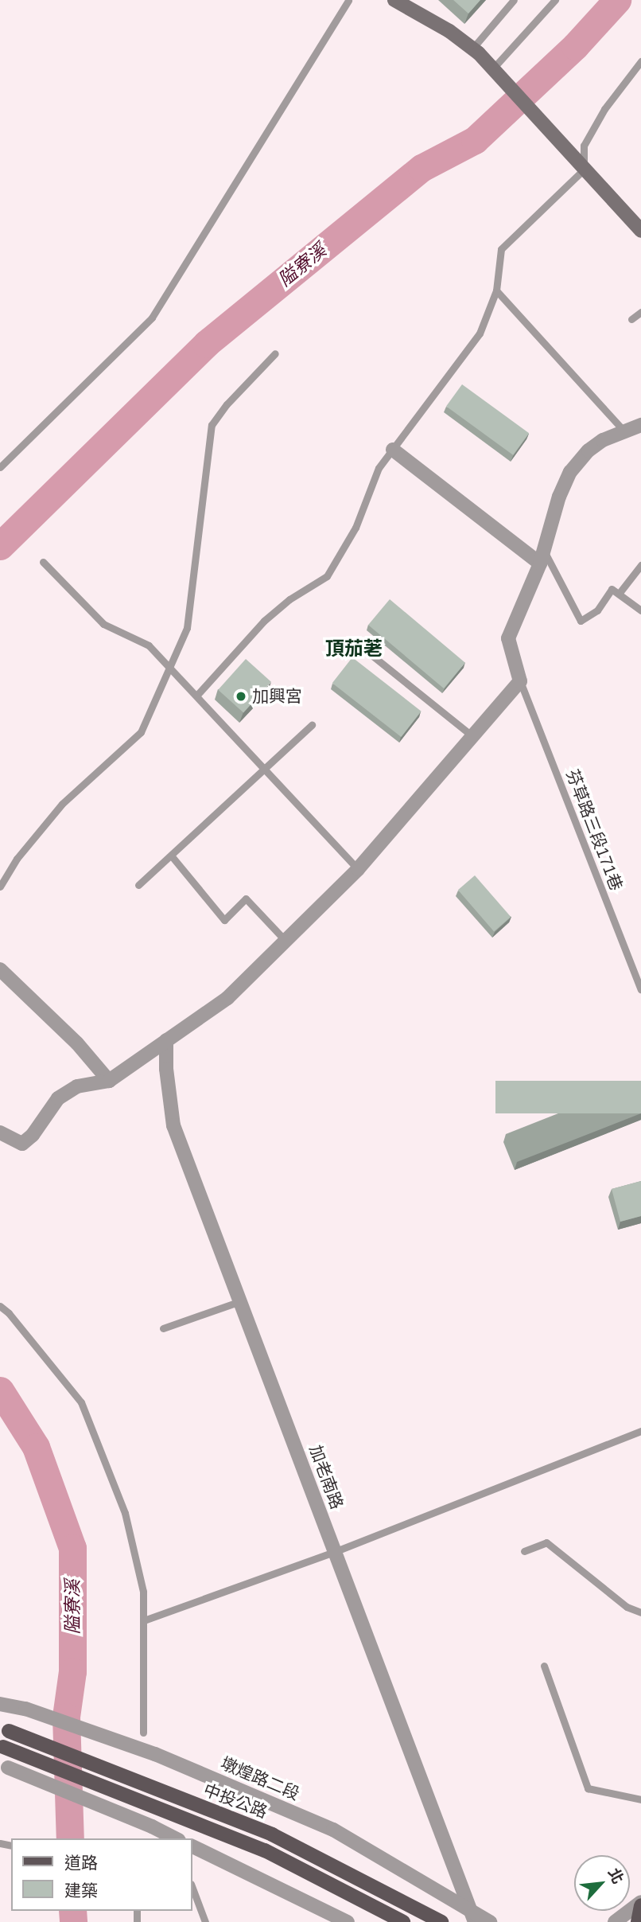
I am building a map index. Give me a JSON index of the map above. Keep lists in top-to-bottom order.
{
  "streets": {
    "main road": ["中投公路"],
    "street": ["加老南路", "墩煌路二段"],
    "lane": ["芬草路三段171巷"]
  },
  "crossings": [
    ["加老南路", "墩煌路二段"]
  ],
  "districts": ["頂茄荖"],
  "water": ["隘寮溪"],
  "places": ["加興宮"],
  "legend": ["道路", "建築"],
  "north": "top right"
}
